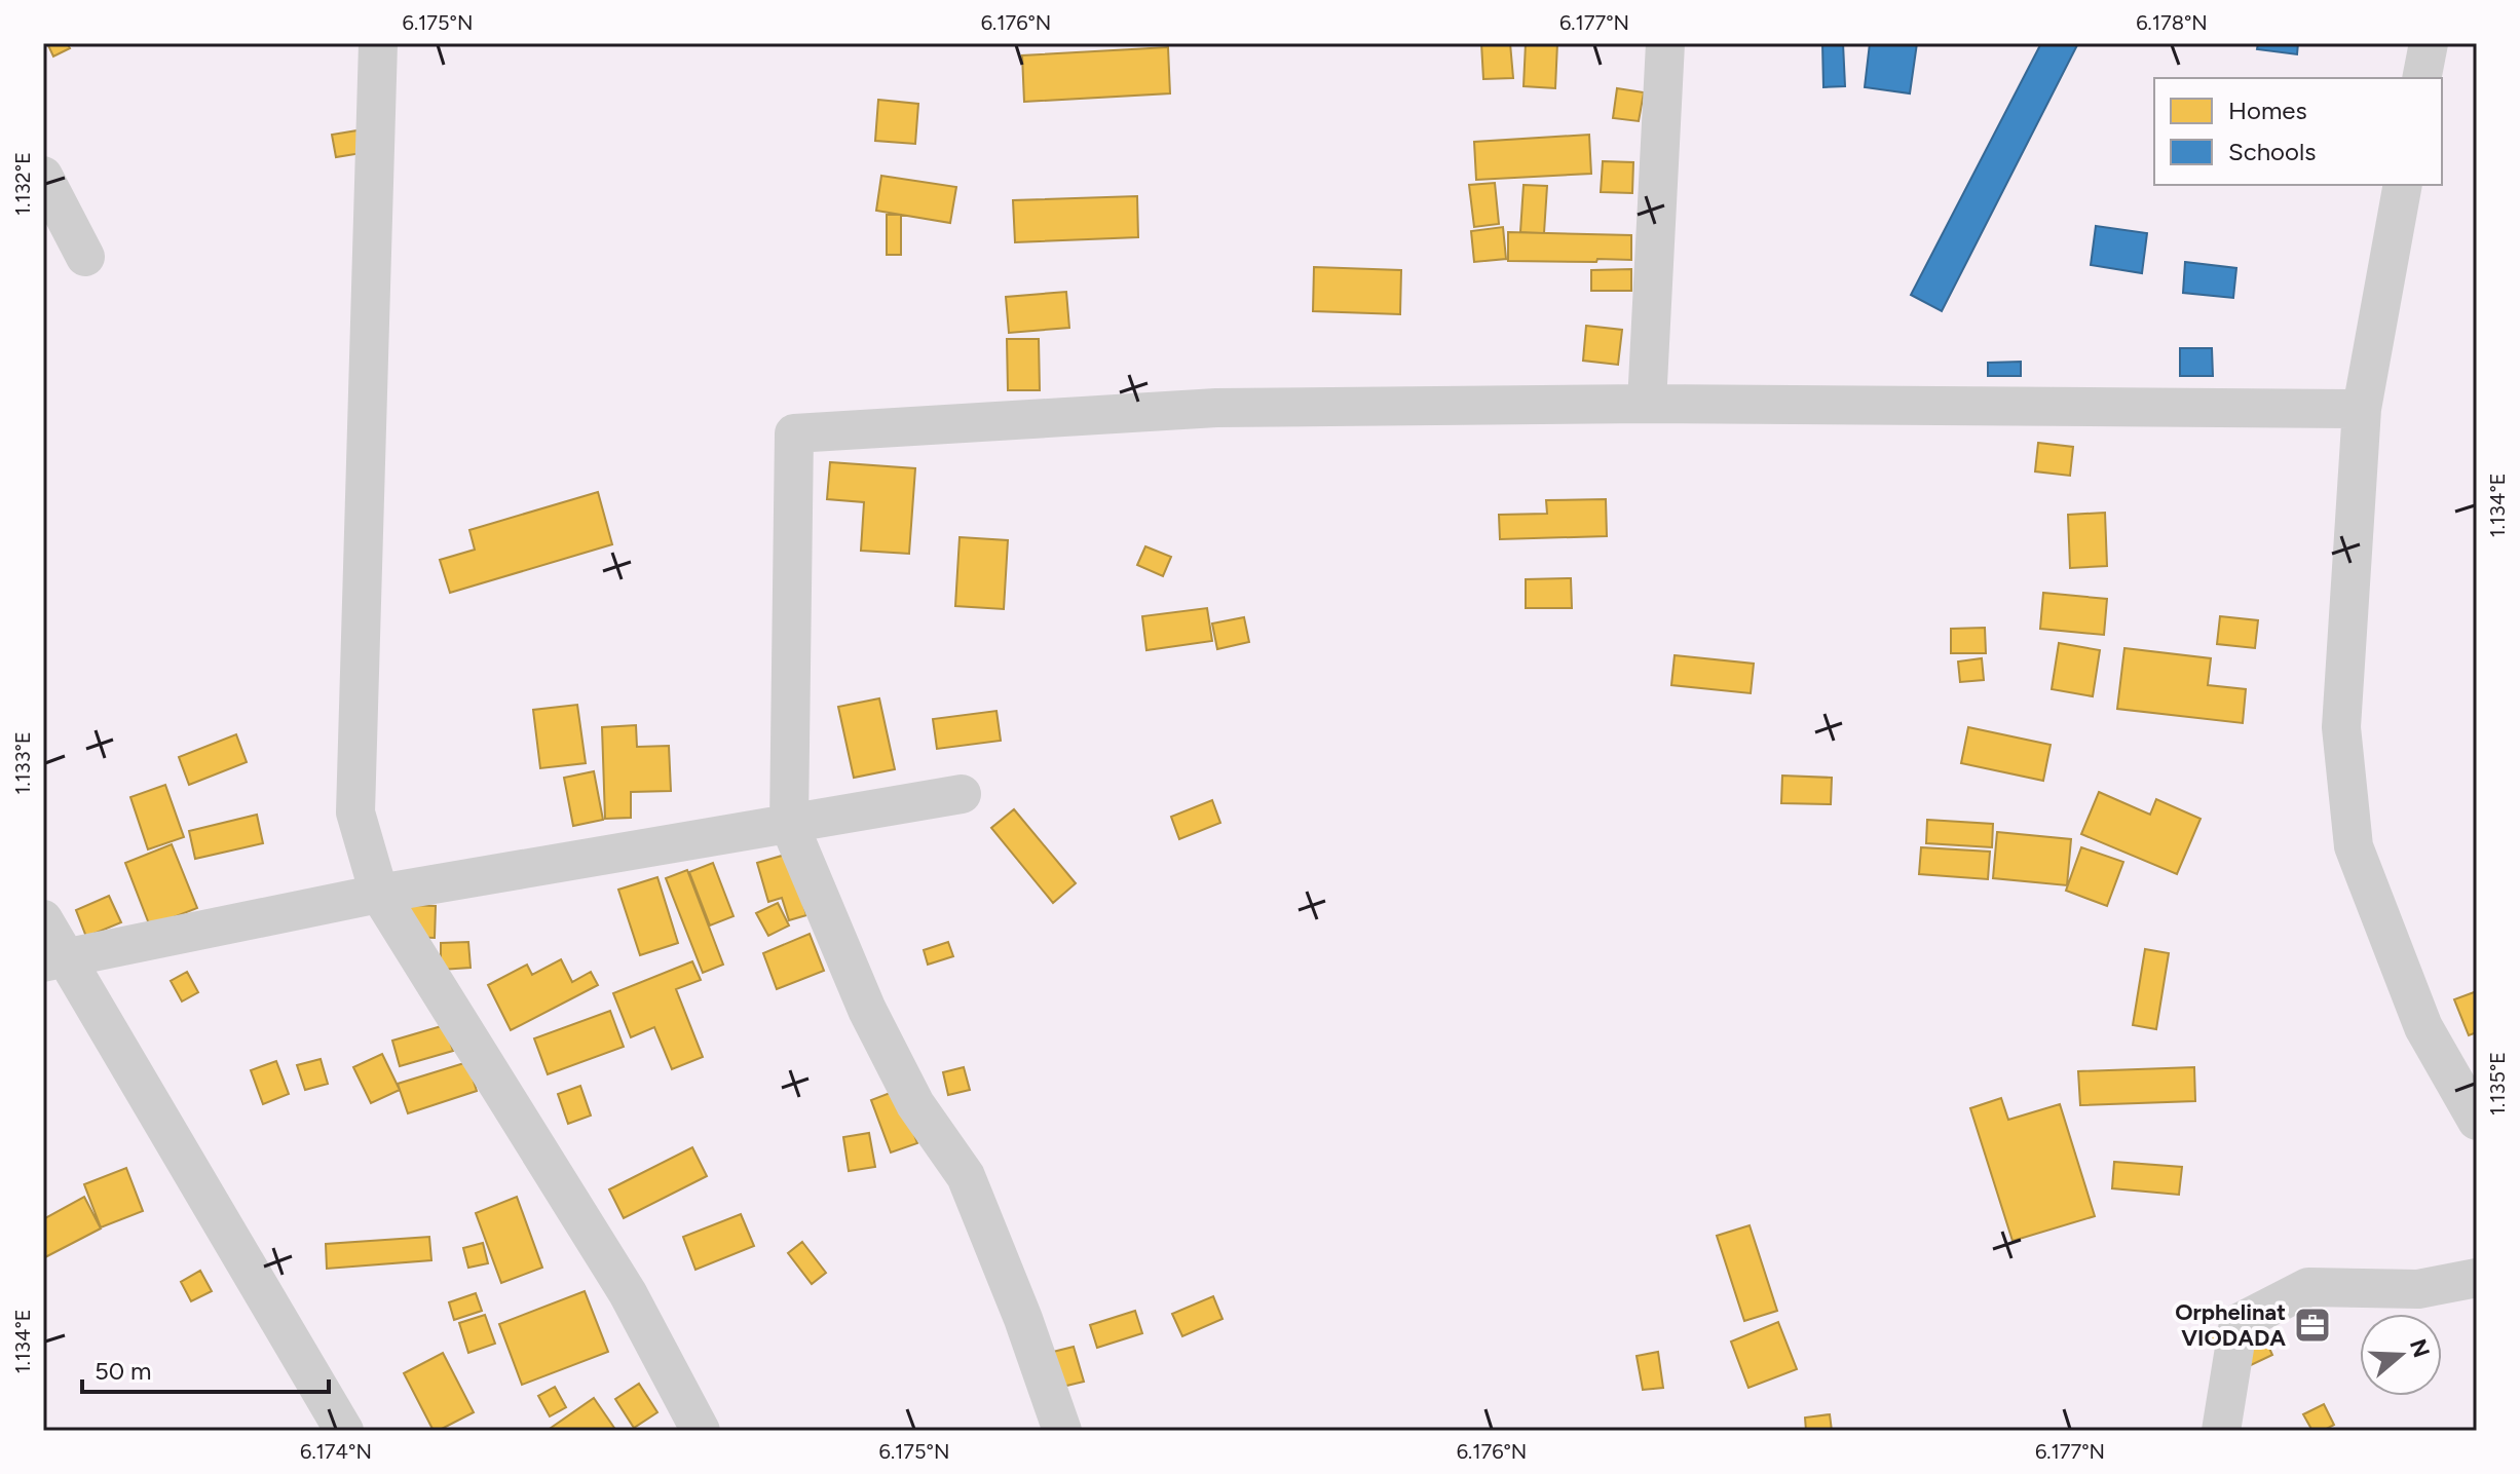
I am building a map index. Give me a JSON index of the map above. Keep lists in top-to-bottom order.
{
  "places": {
    "office": ["Orphelinat VIODADA"]
  },
  "legend": ["Homes", "Schools"],
  "scale_bar": "50 m",
  "north": "right",
  "coordinates": [
    "6.175°N",
    "6.176°N",
    "6.177°N",
    "6.178°N",
    "1.132°E",
    "1.134°E",
    "1.133°E",
    "1.135°E",
    "6.174°N"
  ]
}
